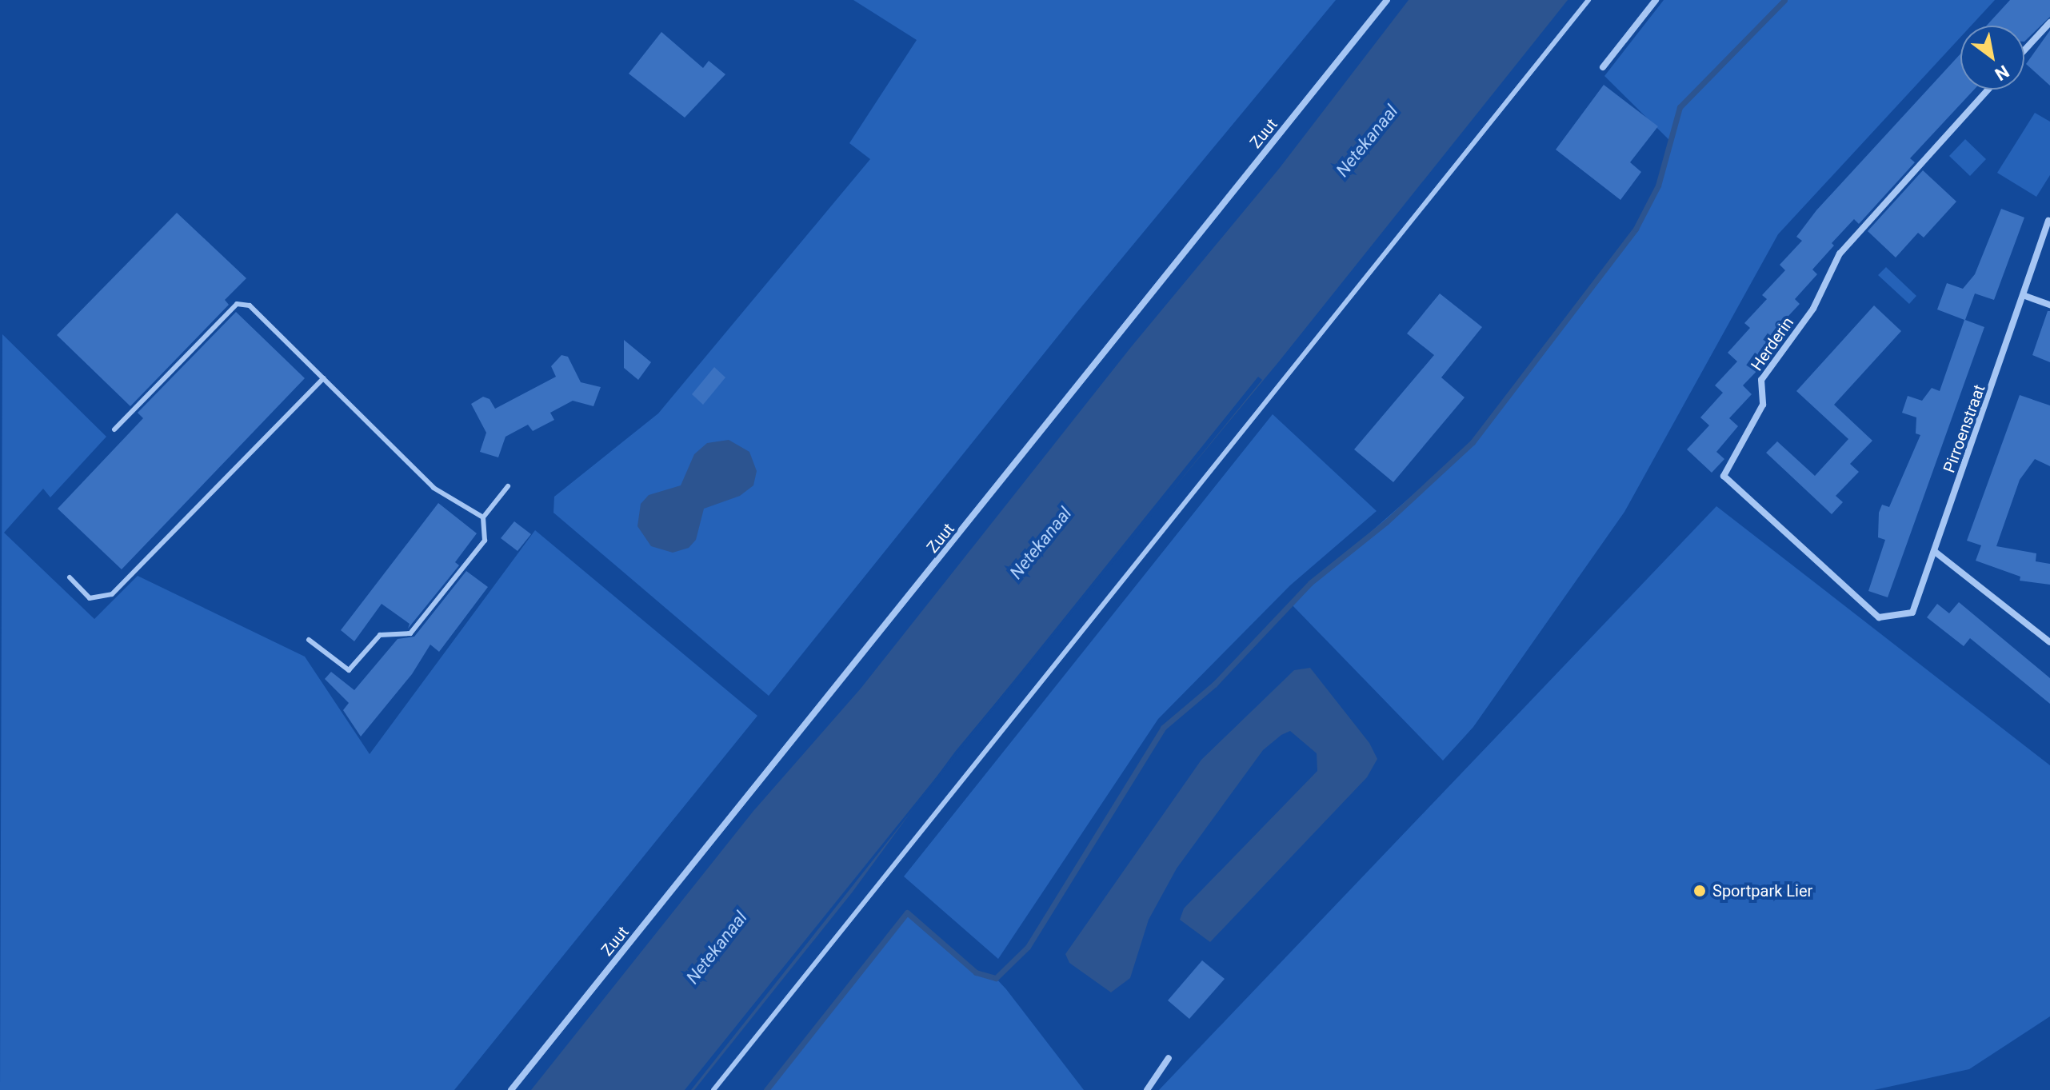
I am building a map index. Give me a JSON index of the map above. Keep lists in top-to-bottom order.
{
  "streets": {
    "street": ["Zuut", "Herderin", "Pirroenstraat"]
  },
  "crossings": [
    ["Herderin", "Pirroenstraat"]
  ],
  "water": ["Netekanaal"],
  "places": ["Sportpark Lier"],
  "north": "bottom right"
}
